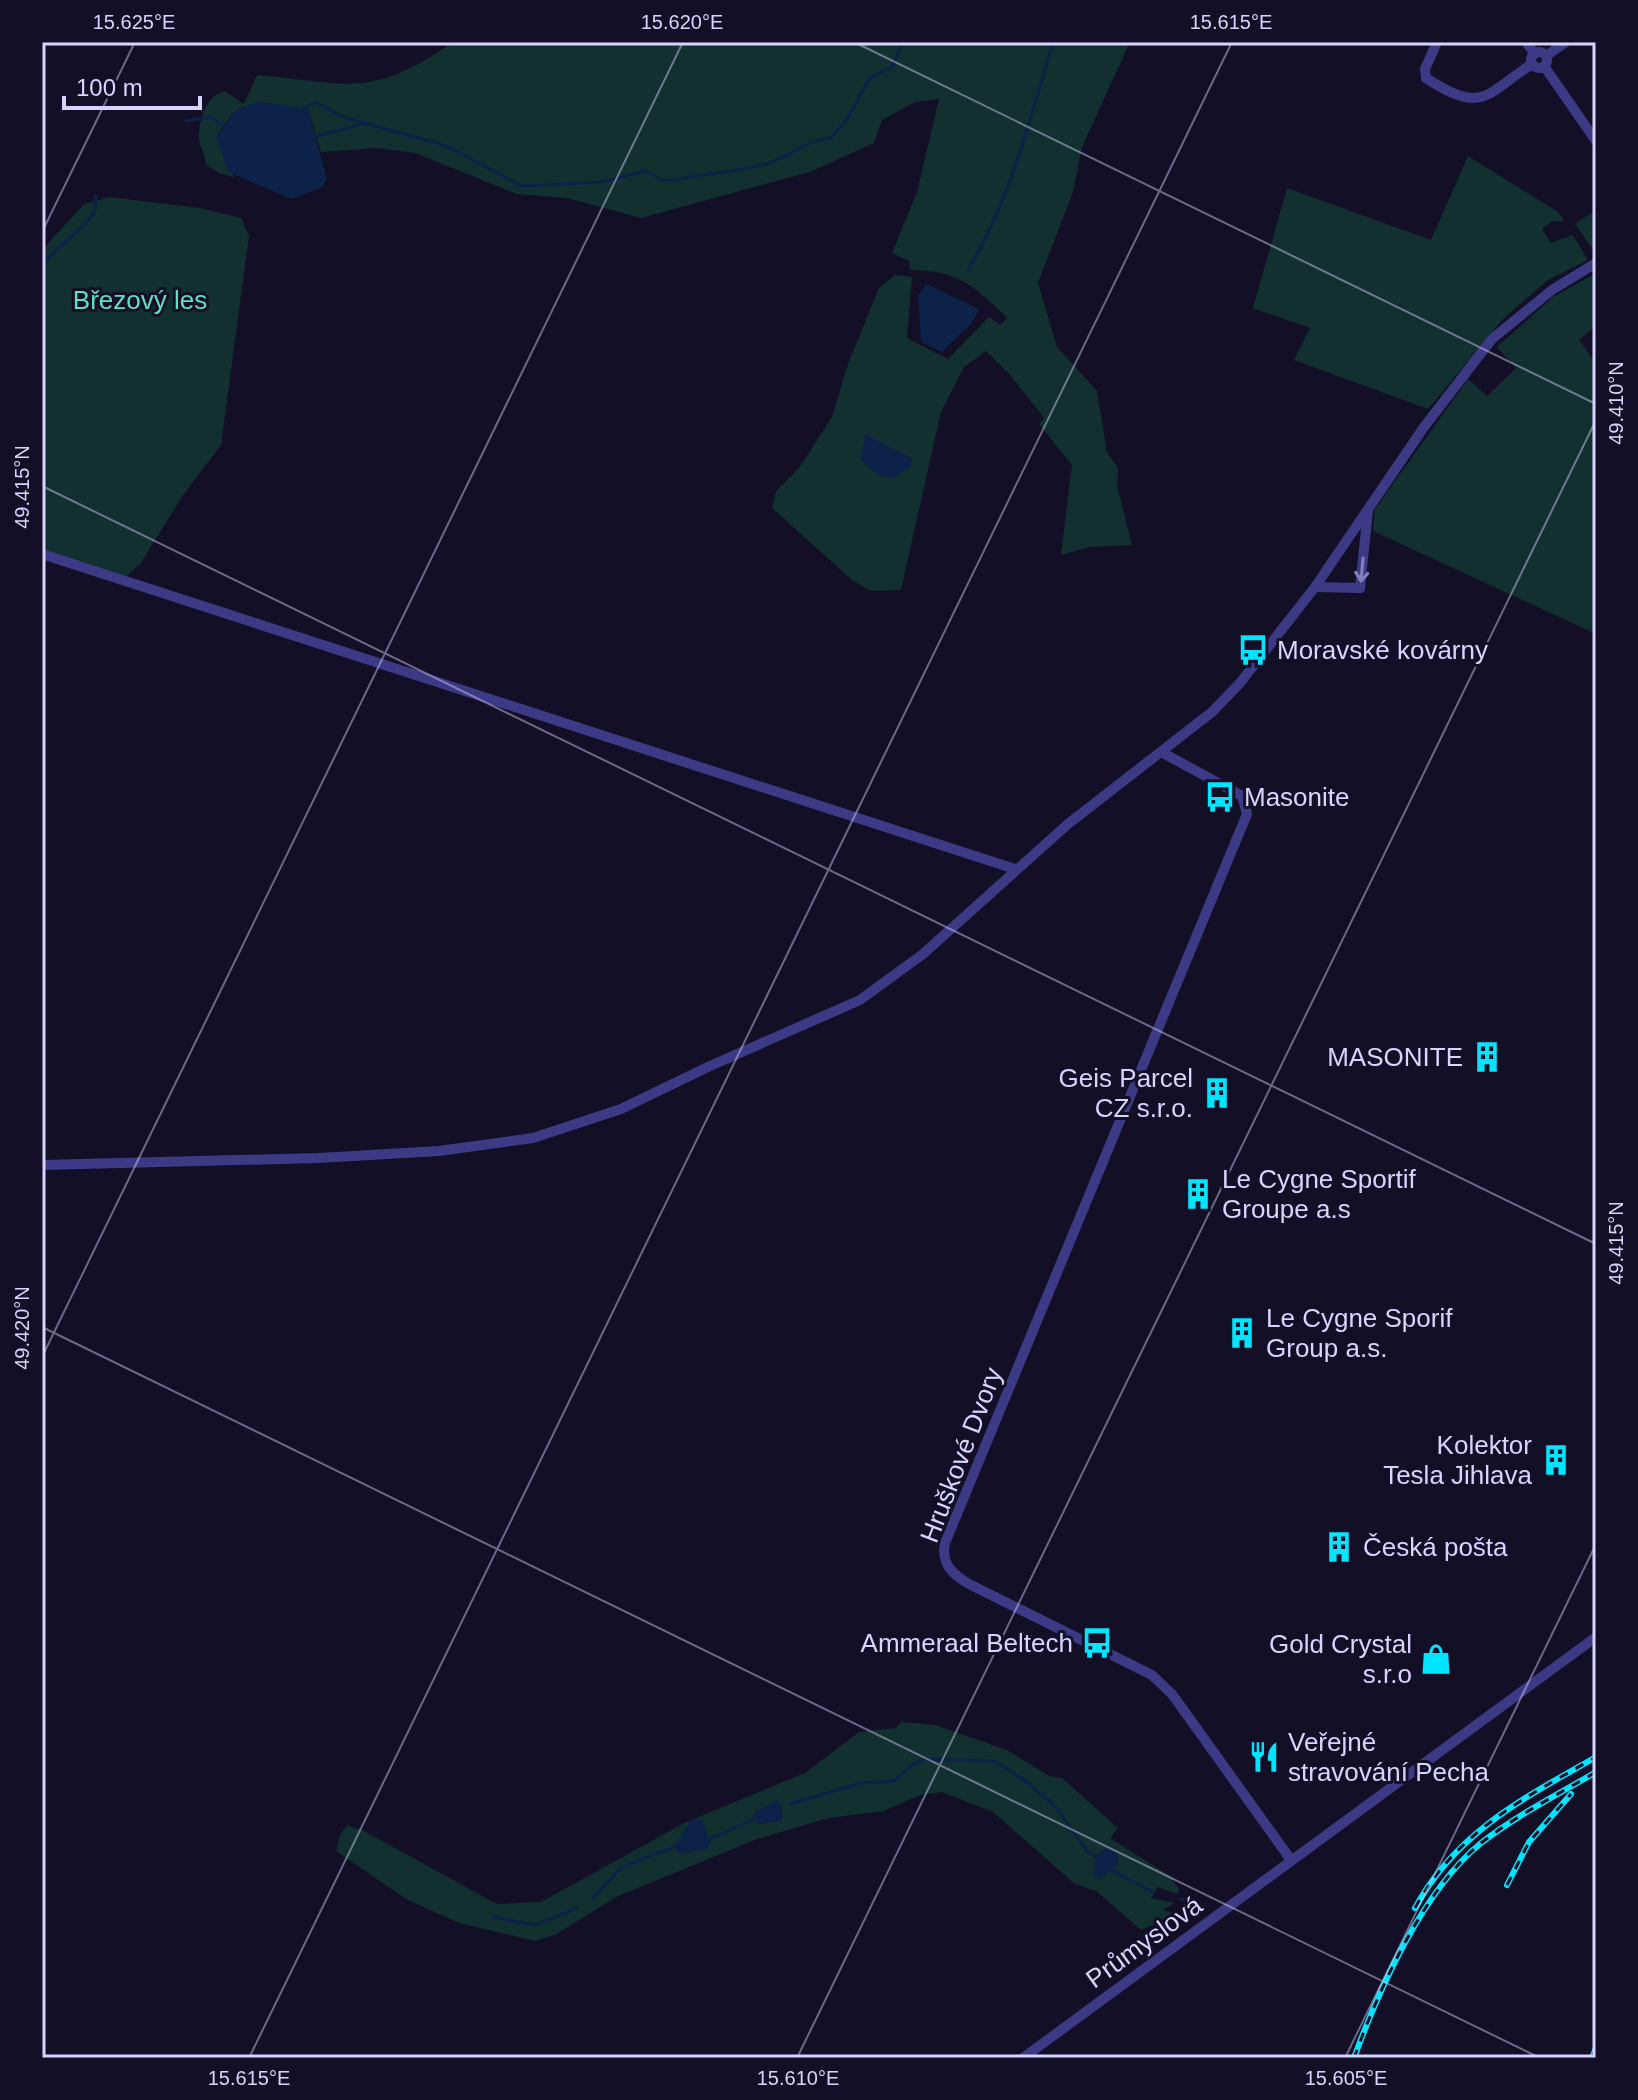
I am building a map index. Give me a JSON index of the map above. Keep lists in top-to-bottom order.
{
  "streets": {
    "street": ["Hruškové Dvory", "Průmyslová"]
  },
  "crossings": [
    ["Hruškové Dvory", "Průmyslová"]
  ],
  "parks": ["Březový les"],
  "places": {
    "bus stop": ["Moravské kovárny", "Masonite", "Ammeraal Beltech"],
    "building": [
      "MASONITE",
      "Geis Parcel CZ s.r.o.",
      "Le Cygne Sportif Groupe a.s",
      "Le Cygne Sporif Group a.s.",
      "Kolektor Tesla Jihlava",
      "Česká pošta"
    ],
    "shop": ["Gold Crystal s.r.o"],
    "restaurant": ["Veřejné stravování Pecha"]
  },
  "scale_bar": "100 m",
  "coordinates": [
    "15.625°E",
    "15.620°E",
    "15.615°E",
    "49.410°N",
    "49.415°N",
    "49.420°N",
    "15.610°E",
    "15.605°E"
  ]
}
